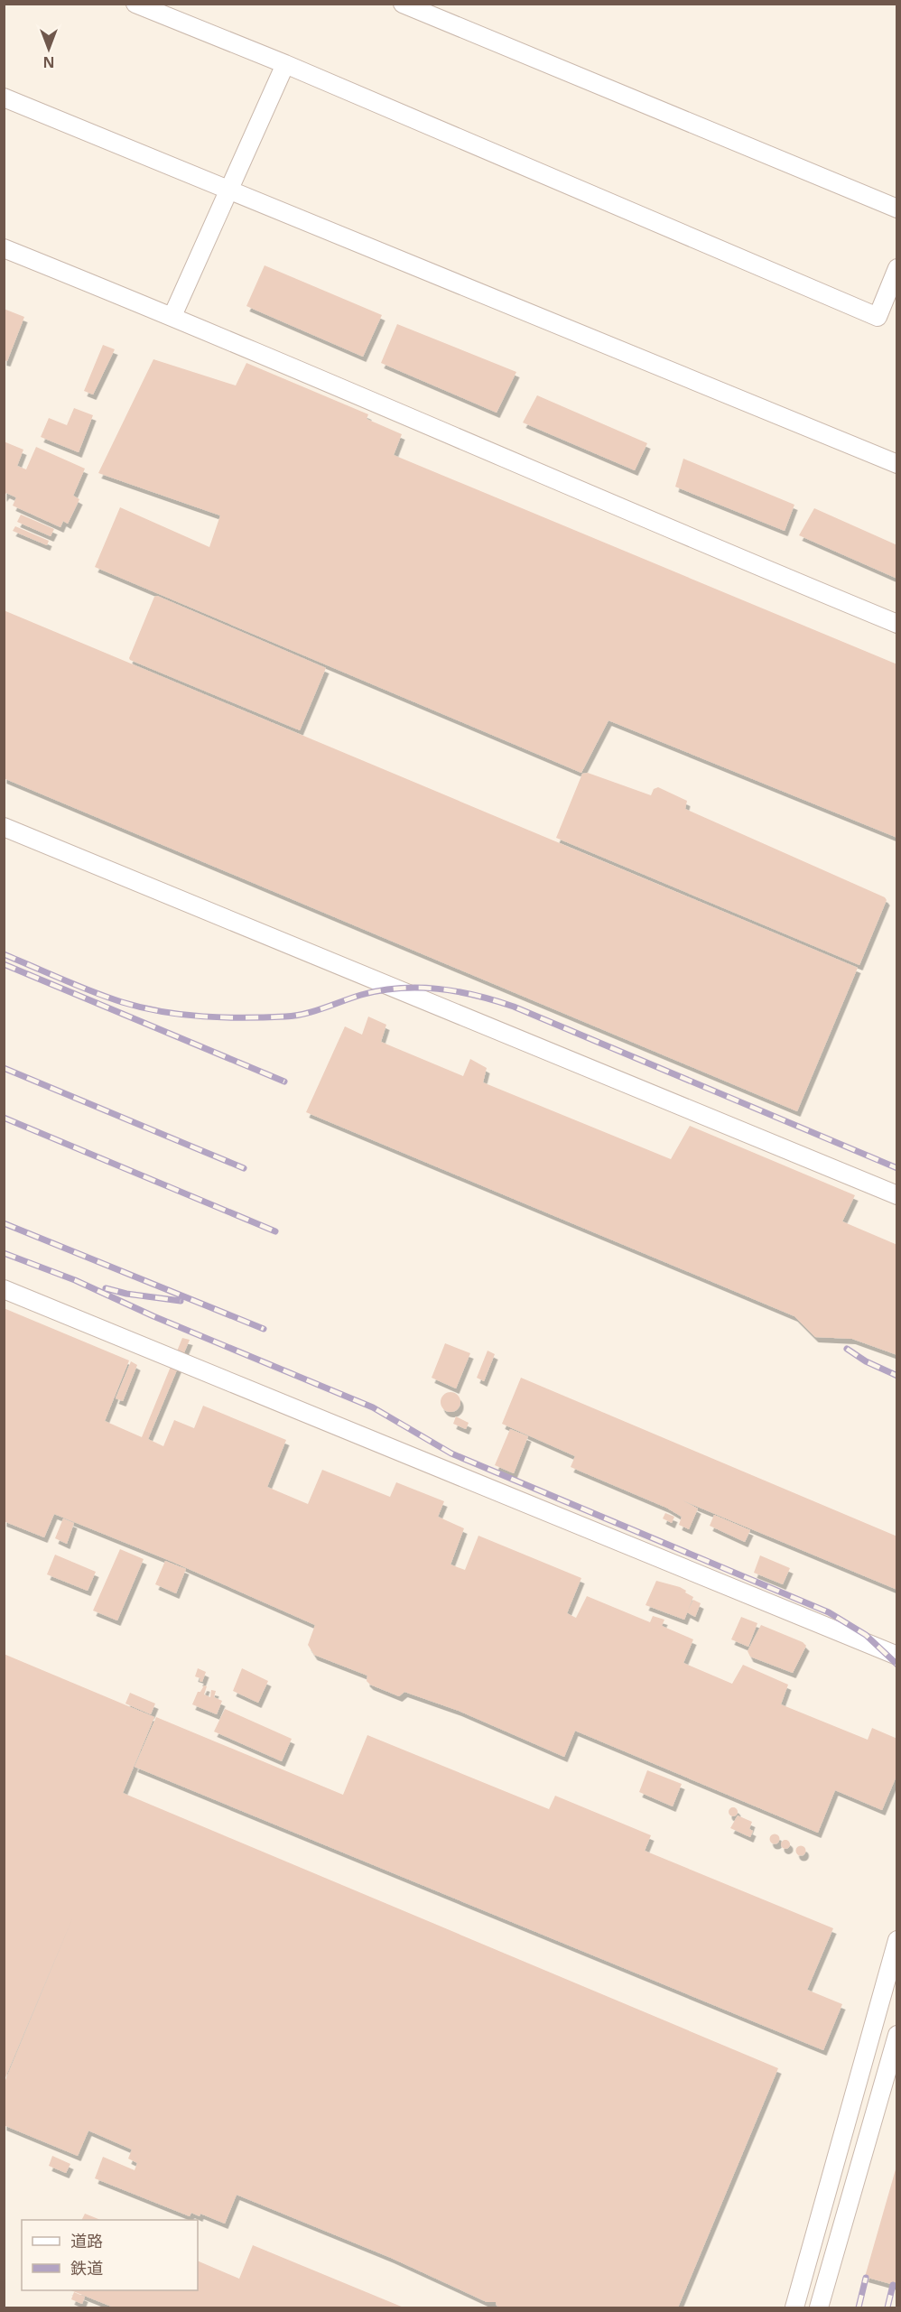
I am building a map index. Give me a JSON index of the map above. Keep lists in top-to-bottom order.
{
  "legend": ["道路", "鉄道"],
  "north": "bottom"
}
